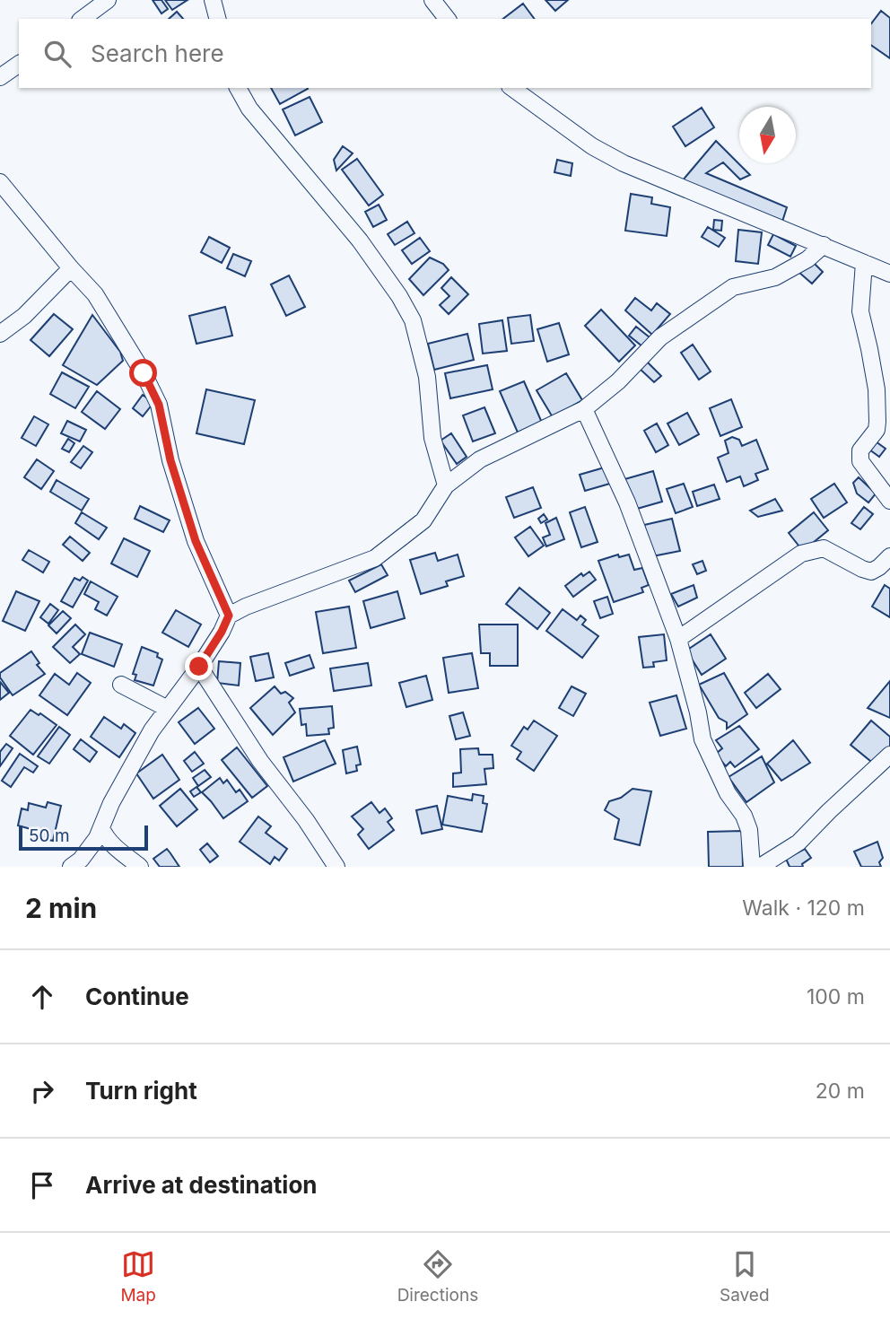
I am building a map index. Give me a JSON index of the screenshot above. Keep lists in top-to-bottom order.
{
  "scale_bar": "50 m",
  "north": "bottom",
  "page": {
    "search": "Search here",
    "scale": "50 m",
    "heading": ["2 min", "Walk · 120 m"],
    "list": [
      ["Continue", "100 m"],
      ["Turn right", "20 m"],
      "Arrive at destination"
    ],
    "nav": ["Map", "Directions", "Saved"]
  }
}
